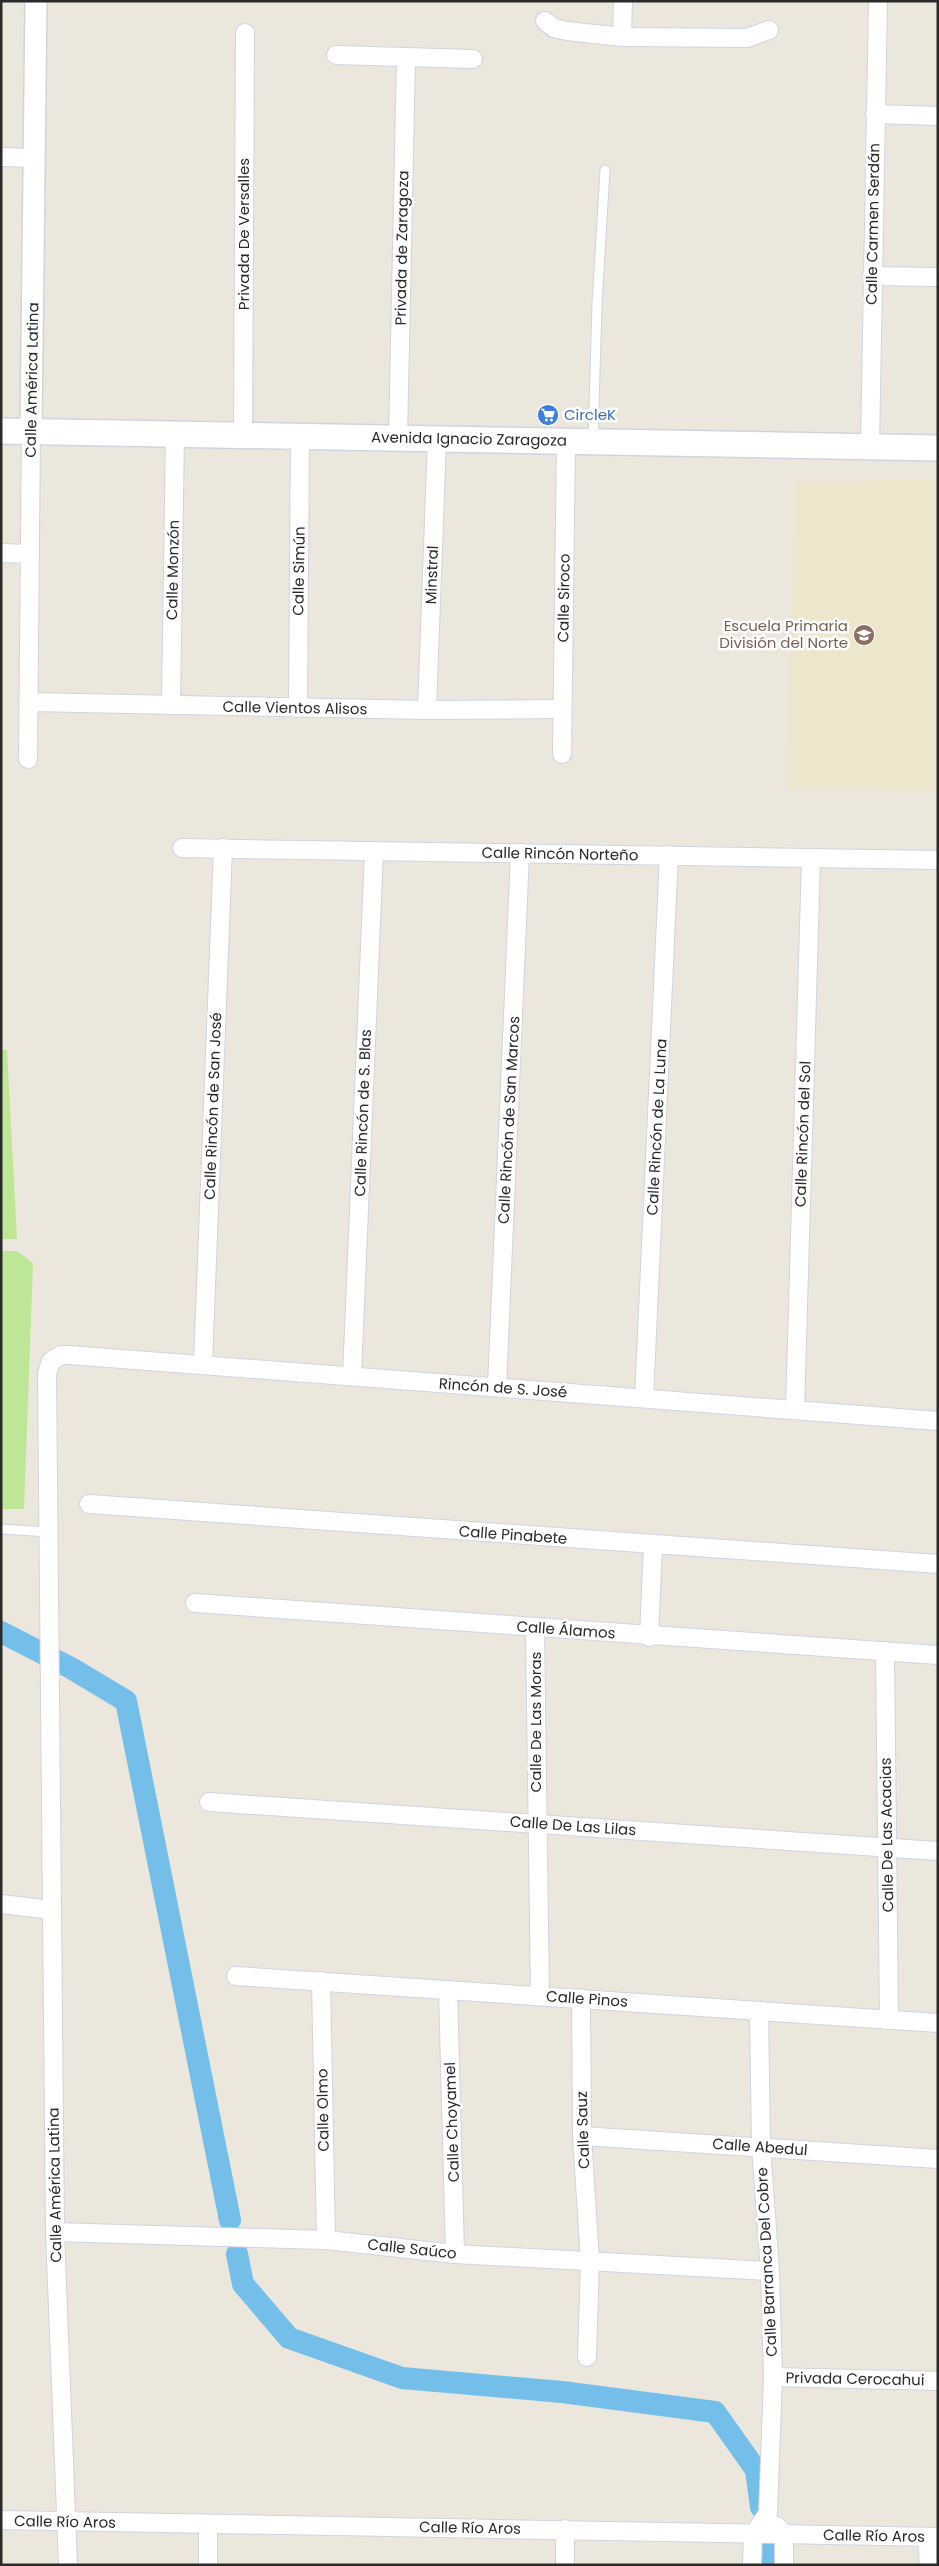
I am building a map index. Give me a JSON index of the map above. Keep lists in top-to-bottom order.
{
  "streets": {
    "main road": ["Avenida Ignacio Zaragoza"],
    "street": [
      "Calle Carmen Serdán",
      "Privada De Versalles",
      "Privada de Zaragoza",
      "Calle América Latina",
      "Calle Monzón",
      "Calle Simún",
      "Minstral",
      "Calle Siroco",
      "Calle Vientos Alisos",
      "Calle Rincón Norteño",
      "Calle Rincón de San José",
      "Calle Rincón de S. Blas",
      "Calle Rincón de San Marcos",
      "Calle Rincón de La Luna",
      "Calle Rincón del Sol",
      "Rincón de S. José",
      "Calle Pinabete",
      "Calle Álamos",
      "Calle De Las Moras",
      "Calle De Las Lilas",
      "Calle De Las Acacias",
      "Calle Pinos",
      "Calle Olmo",
      "Calle Choyamel",
      "Calle Sauz",
      "Calle Abedul",
      "Calle Saúco",
      "Calle Barranca Del Cobre",
      "Privada Cerocahui",
      "Calle Río Aros"
    ]
  },
  "crossings": [
    ["Calle Carmen Serdán", "Avenida Ignacio Zaragoza"],
    ["Privada De Versalles", "Avenida Ignacio Zaragoza"],
    ["Privada de Zaragoza", "Avenida Ignacio Zaragoza"],
    ["Calle América Latina", "Avenida Ignacio Zaragoza"],
    ["Calle América Latina", "Calle Vientos Alisos"],
    ["Calle América Latina", "Rincón de S. José"],
    ["Calle América Latina", "Calle Saúco"],
    ["Calle América Latina", "Calle Río Aros"],
    ["Avenida Ignacio Zaragoza", "Calle Monzón"],
    ["Avenida Ignacio Zaragoza", "Calle Simún"],
    ["Avenida Ignacio Zaragoza", "Minstral"],
    ["Avenida Ignacio Zaragoza", "Calle Siroco"],
    ["Calle Monzón", "Calle Vientos Alisos"],
    ["Calle Simún", "Calle Vientos Alisos"],
    ["Minstral", "Calle Vientos Alisos"],
    ["Calle Siroco", "Calle Vientos Alisos"],
    ["Calle Rincón Norteño", "Calle Rincón de San José"],
    ["Calle Rincón Norteño", "Calle Rincón de S. Blas"],
    ["Calle Rincón Norteño", "Calle Rincón de San Marcos"],
    ["Calle Rincón Norteño", "Calle Rincón de La Luna"],
    ["Calle Rincón Norteño", "Calle Rincón del Sol"],
    ["Calle Rincón de San José", "Rincón de S. José"],
    ["Calle Rincón de S. Blas", "Rincón de S. José"],
    ["Calle Rincón de San Marcos", "Rincón de S. José"],
    ["Calle Rincón de La Luna", "Rincón de S. José"],
    ["Calle Rincón del Sol", "Rincón de S. José"],
    ["Calle Álamos", "Calle De Las Moras"],
    ["Calle Álamos", "Calle De Las Acacias"],
    ["Calle De Las Moras", "Calle De Las Lilas"],
    ["Calle De Las Moras", "Calle Pinos"],
    ["Calle De Las Lilas", "Calle De Las Acacias"],
    ["Calle De Las Acacias", "Calle Pinos"],
    ["Calle Pinos", "Calle Olmo"],
    ["Calle Pinos", "Calle Choyamel"],
    ["Calle Pinos", "Calle Sauz"],
    ["Calle Pinos", "Calle Barranca Del Cobre"],
    ["Calle Olmo", "Calle Saúco"],
    ["Calle Choyamel", "Calle Saúco"],
    ["Calle Sauz", "Calle Abedul"],
    ["Calle Sauz", "Calle Saúco"],
    ["Calle Abedul", "Calle Barranca Del Cobre"],
    ["Calle Saúco", "Calle Barranca Del Cobre"],
    ["Calle Barranca Del Cobre", "Privada Cerocahui"]
  ],
  "places": {
    "supermarket": ["CircleK"],
    "school or university": ["Escuela Primaria División del Norte"]
  }
}
